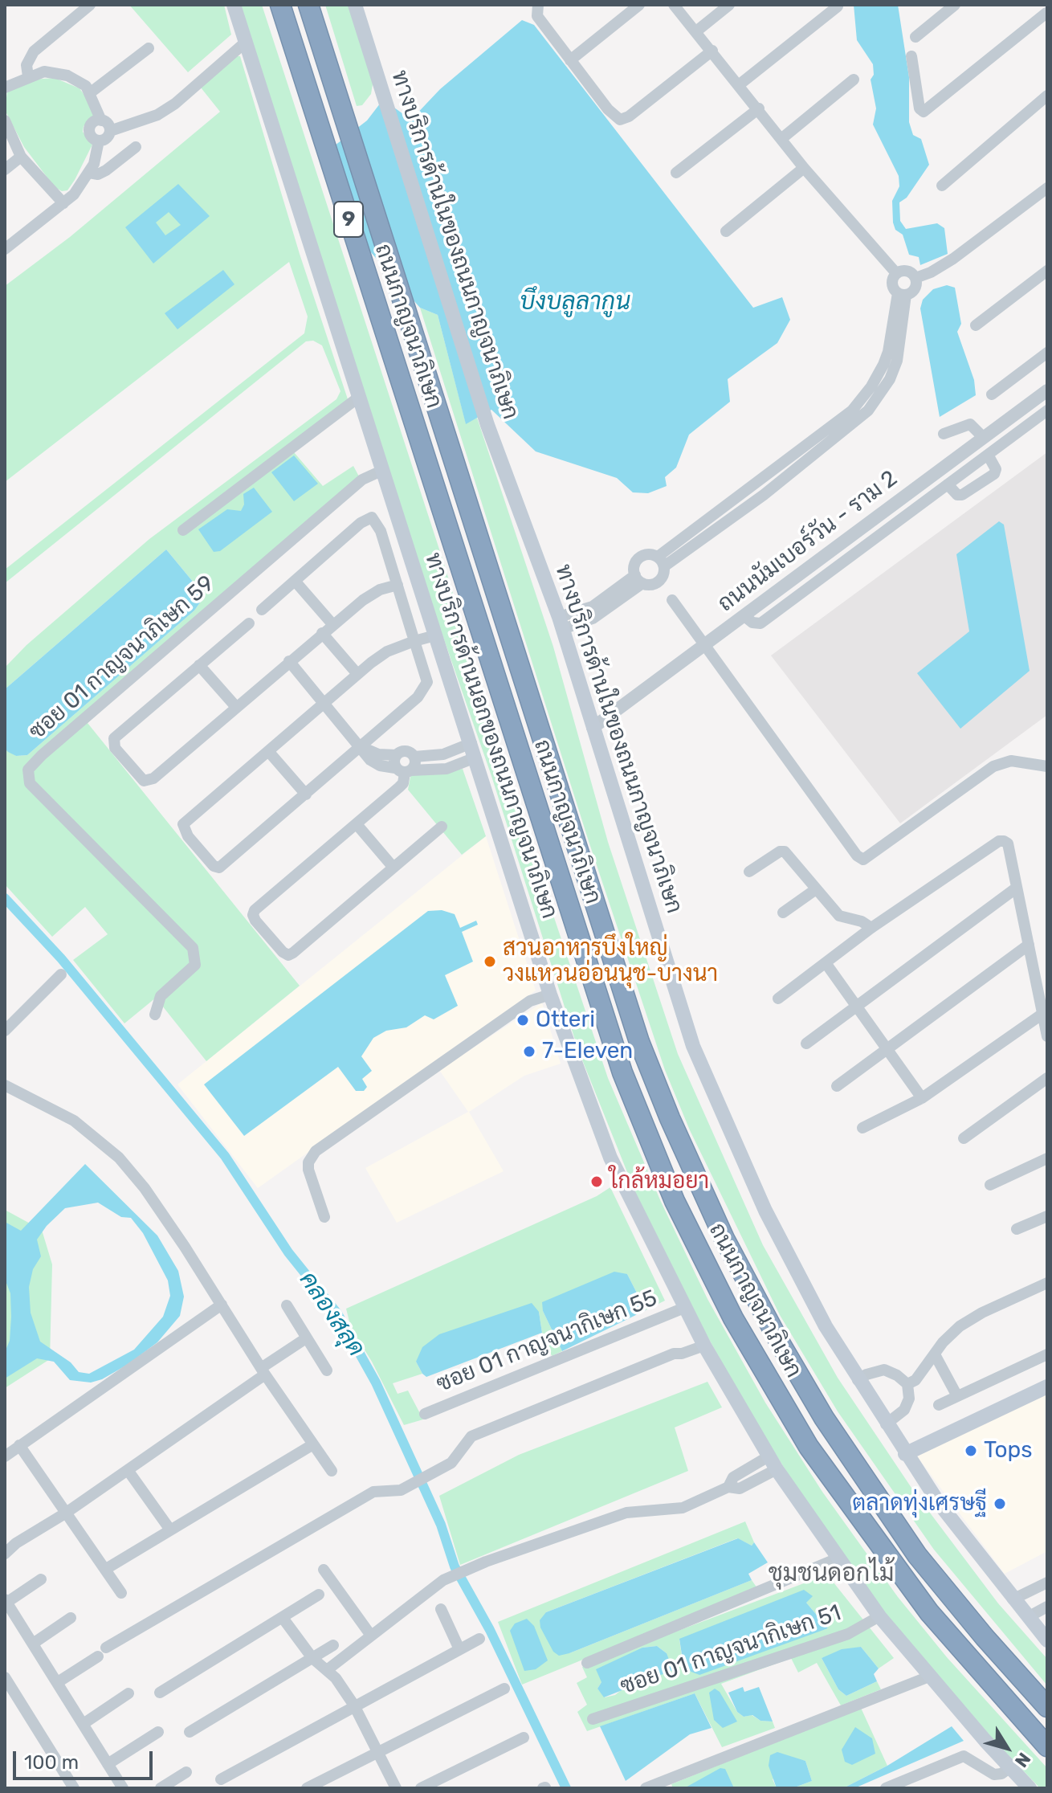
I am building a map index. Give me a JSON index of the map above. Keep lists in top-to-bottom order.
{
  "streets": {
    "highway": ["9", "ถนนกาญจนาภิเษก"],
    "main road": ["ทางบริการด้านในของถนนกาญจนาภิเษก", "ทางบริการด้านนอกของถนนกาญจนาภิเษก"],
    "street": [
      "ถนนนัมเบอร์วัน - ราม 2",
      "ซอย 01 กาญจนาภิเษก 59",
      "ซอย 01 กาญจนากิเษก 55",
      "ซอย 01 กาญจนากิเษก 51"
    ]
  },
  "crossings": [
    ["ทางบริการด้านในของถนนกาญจนาภิเษก", "ถนนนัมเบอร์วัน - ราม 2"],
    ["ซอย 01 กาญจนาภิเษก 59", "ทางบริการด้านนอกของถนนกาญจนาภิเษก"],
    ["ทางบริการด้านนอกของถนนกาญจนาภิเษก", "ซอย 01 กาญจนากิเษก 55"],
    ["ทางบริการด้านนอกของถนนกาญจนาภิเษก", "ซอย 01 กาญจนากิเษก 51"]
  ],
  "districts": ["ชุมชนดอกไม้"],
  "water": ["บึงบลูลากูน", "คลองสลุด"],
  "places": [
    "สวนอาหารบึงใหญ่ วงแหวนอ่อนนุช-บางนา",
    "Otteri",
    "7-Eleven",
    "ใกล้หมอยา",
    "Tops",
    "ตลาดทุ่งเศรษฐี"
  ],
  "scale_bar": "100 m",
  "north": "bottom right"
}
